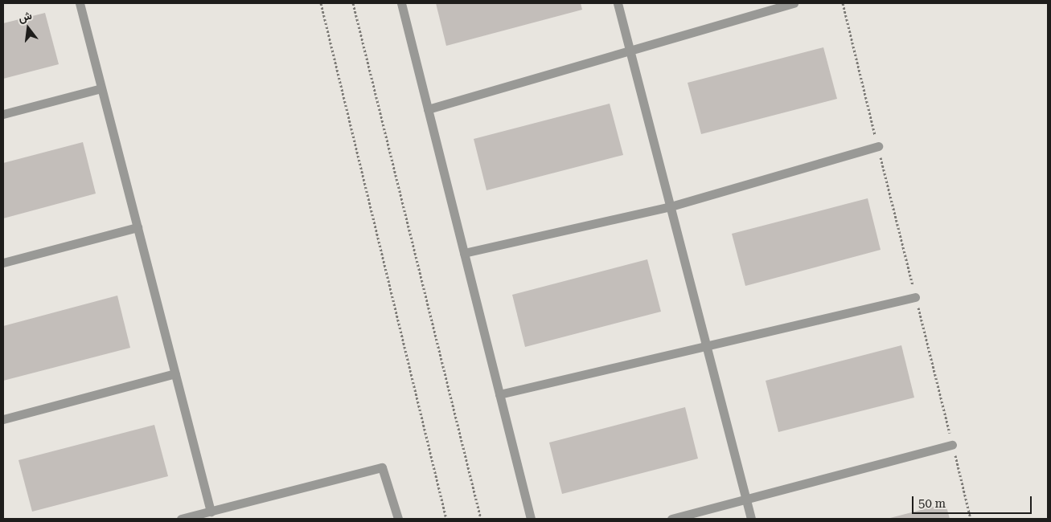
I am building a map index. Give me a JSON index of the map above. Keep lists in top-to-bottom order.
{
  "scale_bar": "50 m",
  "north": "top"
}
